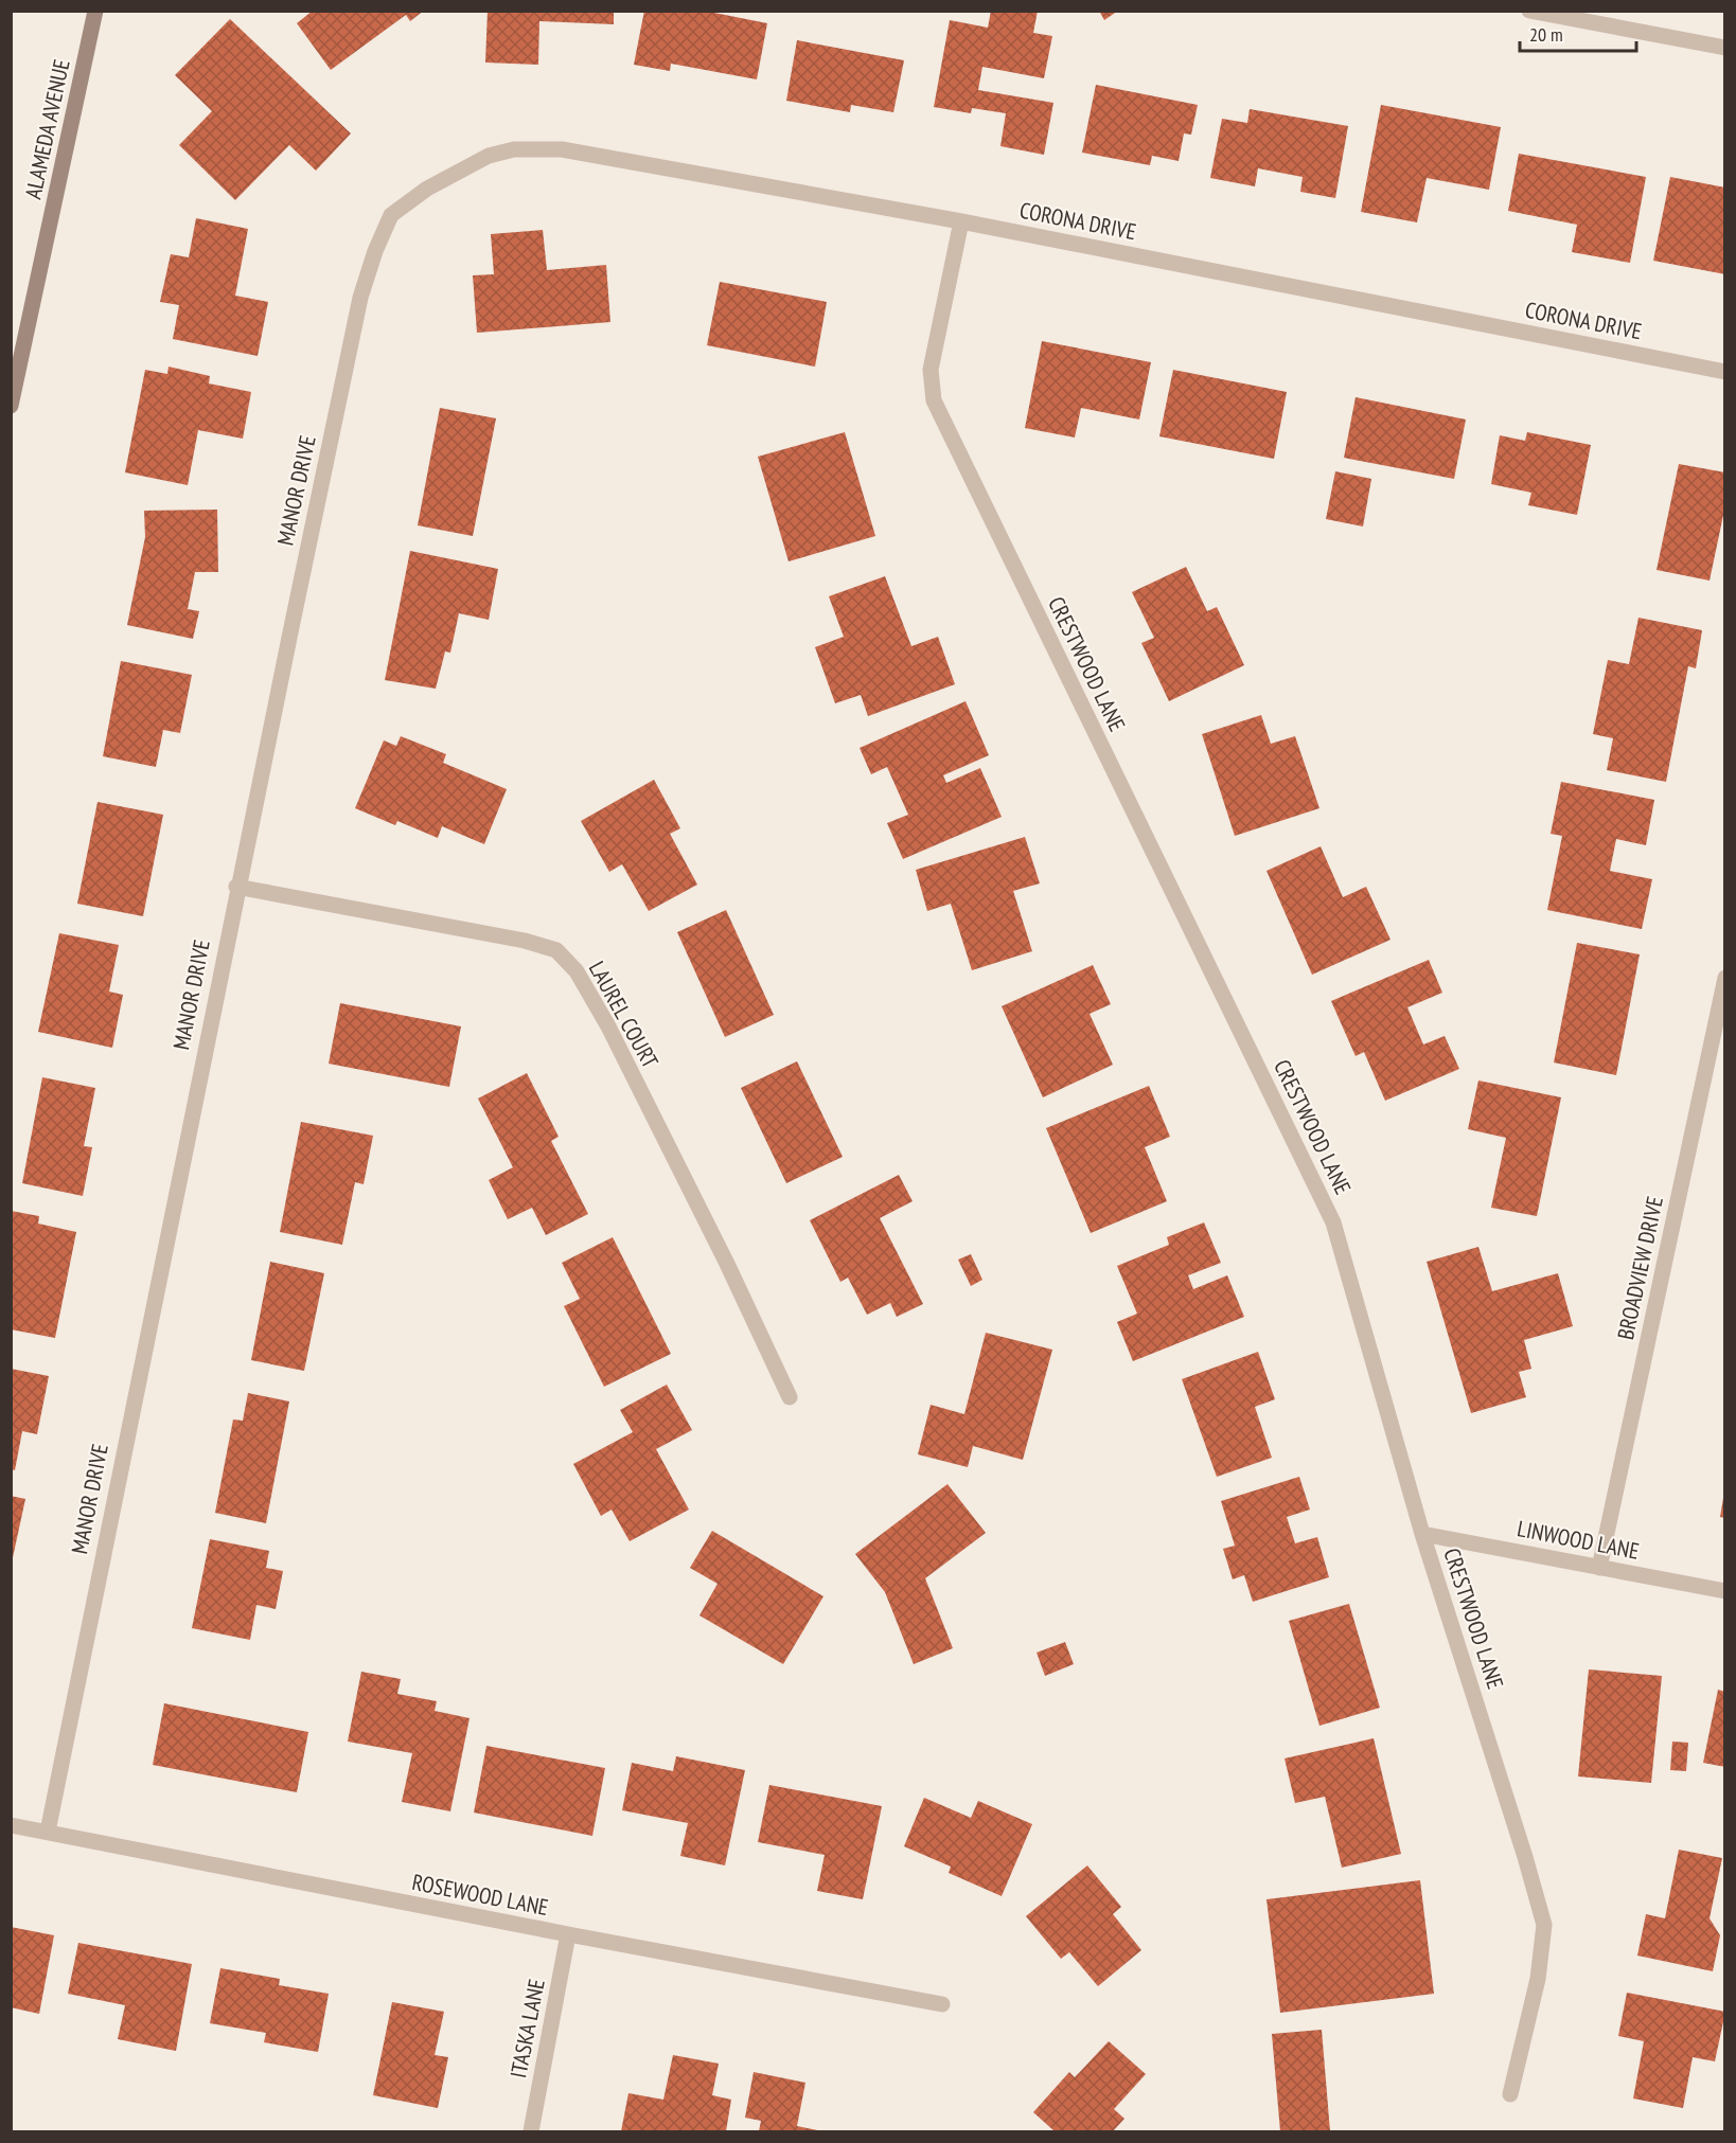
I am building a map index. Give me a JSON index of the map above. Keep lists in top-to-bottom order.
{
  "streets": {
    "street": [
      "ALAMEDA AVENUE",
      "CORONA DRIVE",
      "MANOR DRIVE",
      "CRESTWOOD LANE",
      "LAUREL COURT",
      "BROADVIEW DRIVE",
      "LINWOOD LANE",
      "ROSEWOOD LANE",
      "ITASKA LANE"
    ]
  },
  "crossings": [
    ["CORONA DRIVE", "MANOR DRIVE"],
    ["CORONA DRIVE", "CRESTWOOD LANE"],
    ["MANOR DRIVE", "LAUREL COURT"],
    ["MANOR DRIVE", "ROSEWOOD LANE"],
    ["CRESTWOOD LANE", "LINWOOD LANE"],
    ["BROADVIEW DRIVE", "LINWOOD LANE"],
    ["ROSEWOOD LANE", "ITASKA LANE"]
  ],
  "scale_bar": "20 m"
}
